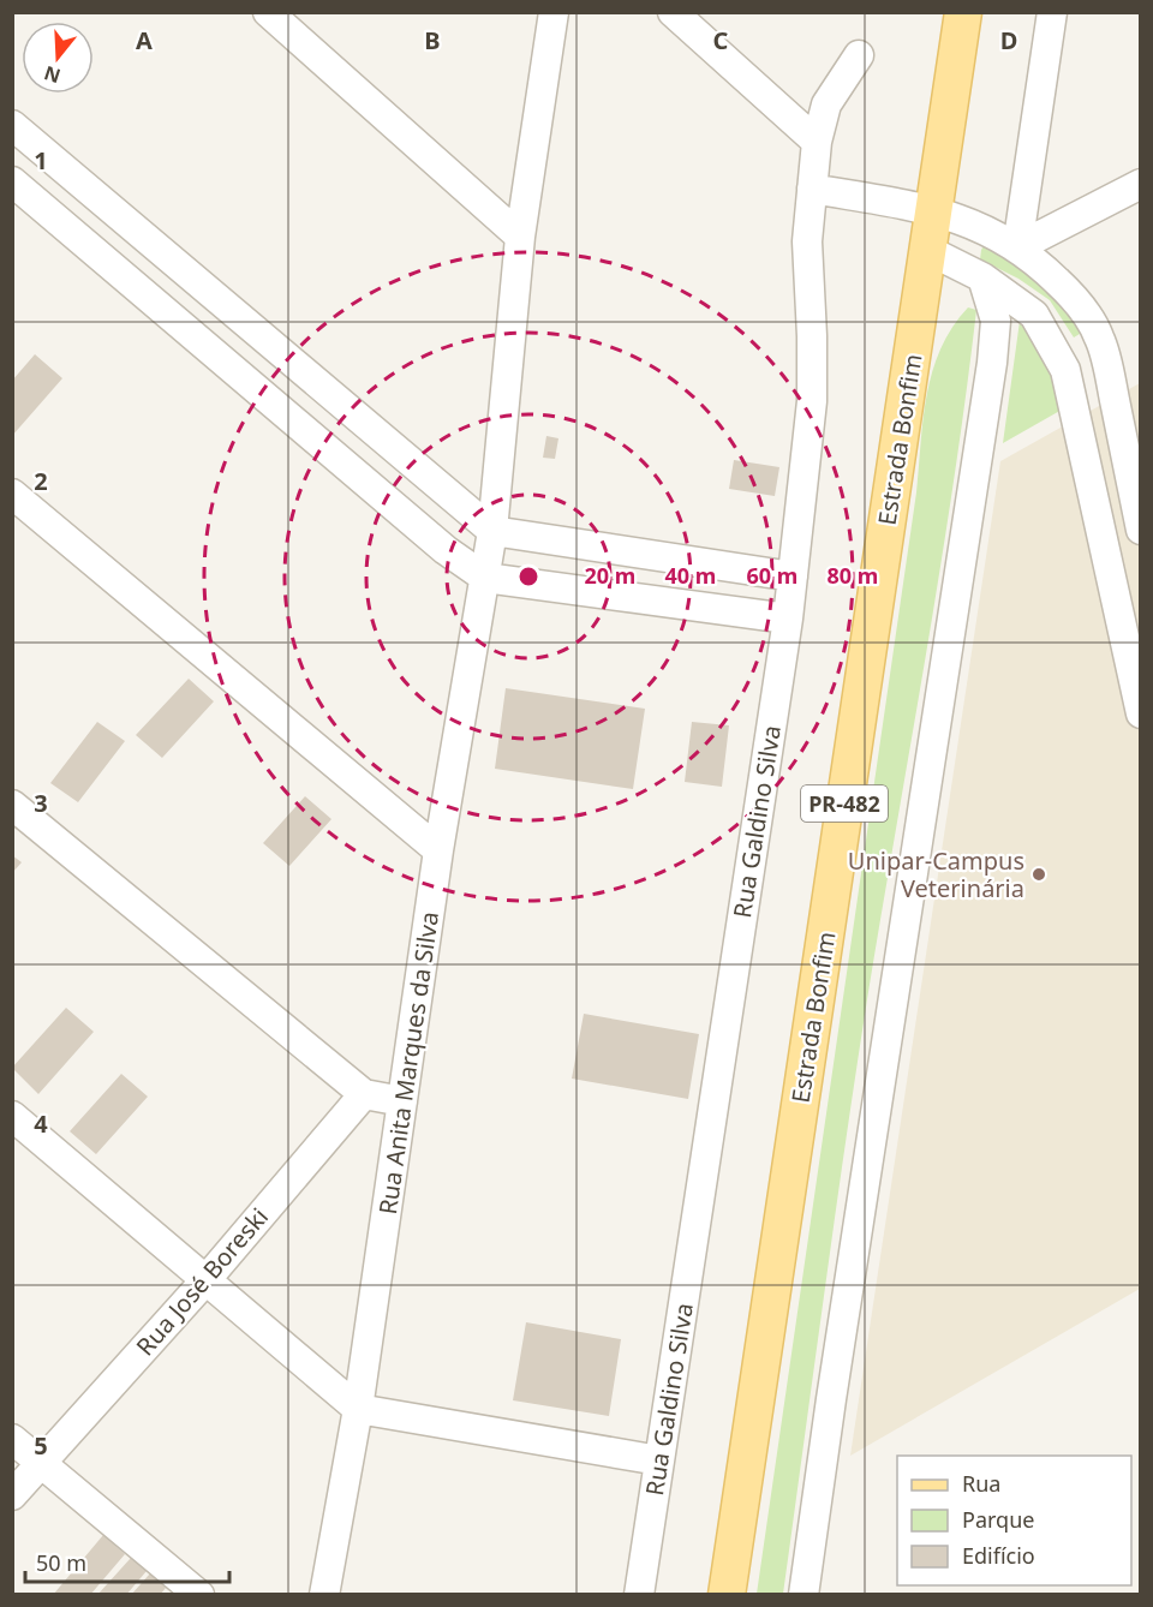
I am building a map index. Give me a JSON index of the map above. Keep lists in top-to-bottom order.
{
  "streets": {
    "main road": ["Estrada Bonfim", "PR-482"],
    "street": ["Rua Galdino Silva", "Rua Anita Marques da Silva", "Rua José Boreski"]
  },
  "places": ["Unipar-Campus Veterinária"],
  "legend": ["Rua", "Parque", "Edifício"],
  "scale_bar": "50 m",
  "north": "bottom",
  "grid": {
    "columns": [
      "A",
      "B",
      "C",
      "D"
    ],
    "rows": [
      "1",
      "2",
      "3",
      "4",
      "5"
    ]
  },
  "rings": [
    "20 m",
    "40 m",
    "60 m",
    "80 m"
  ]
}
